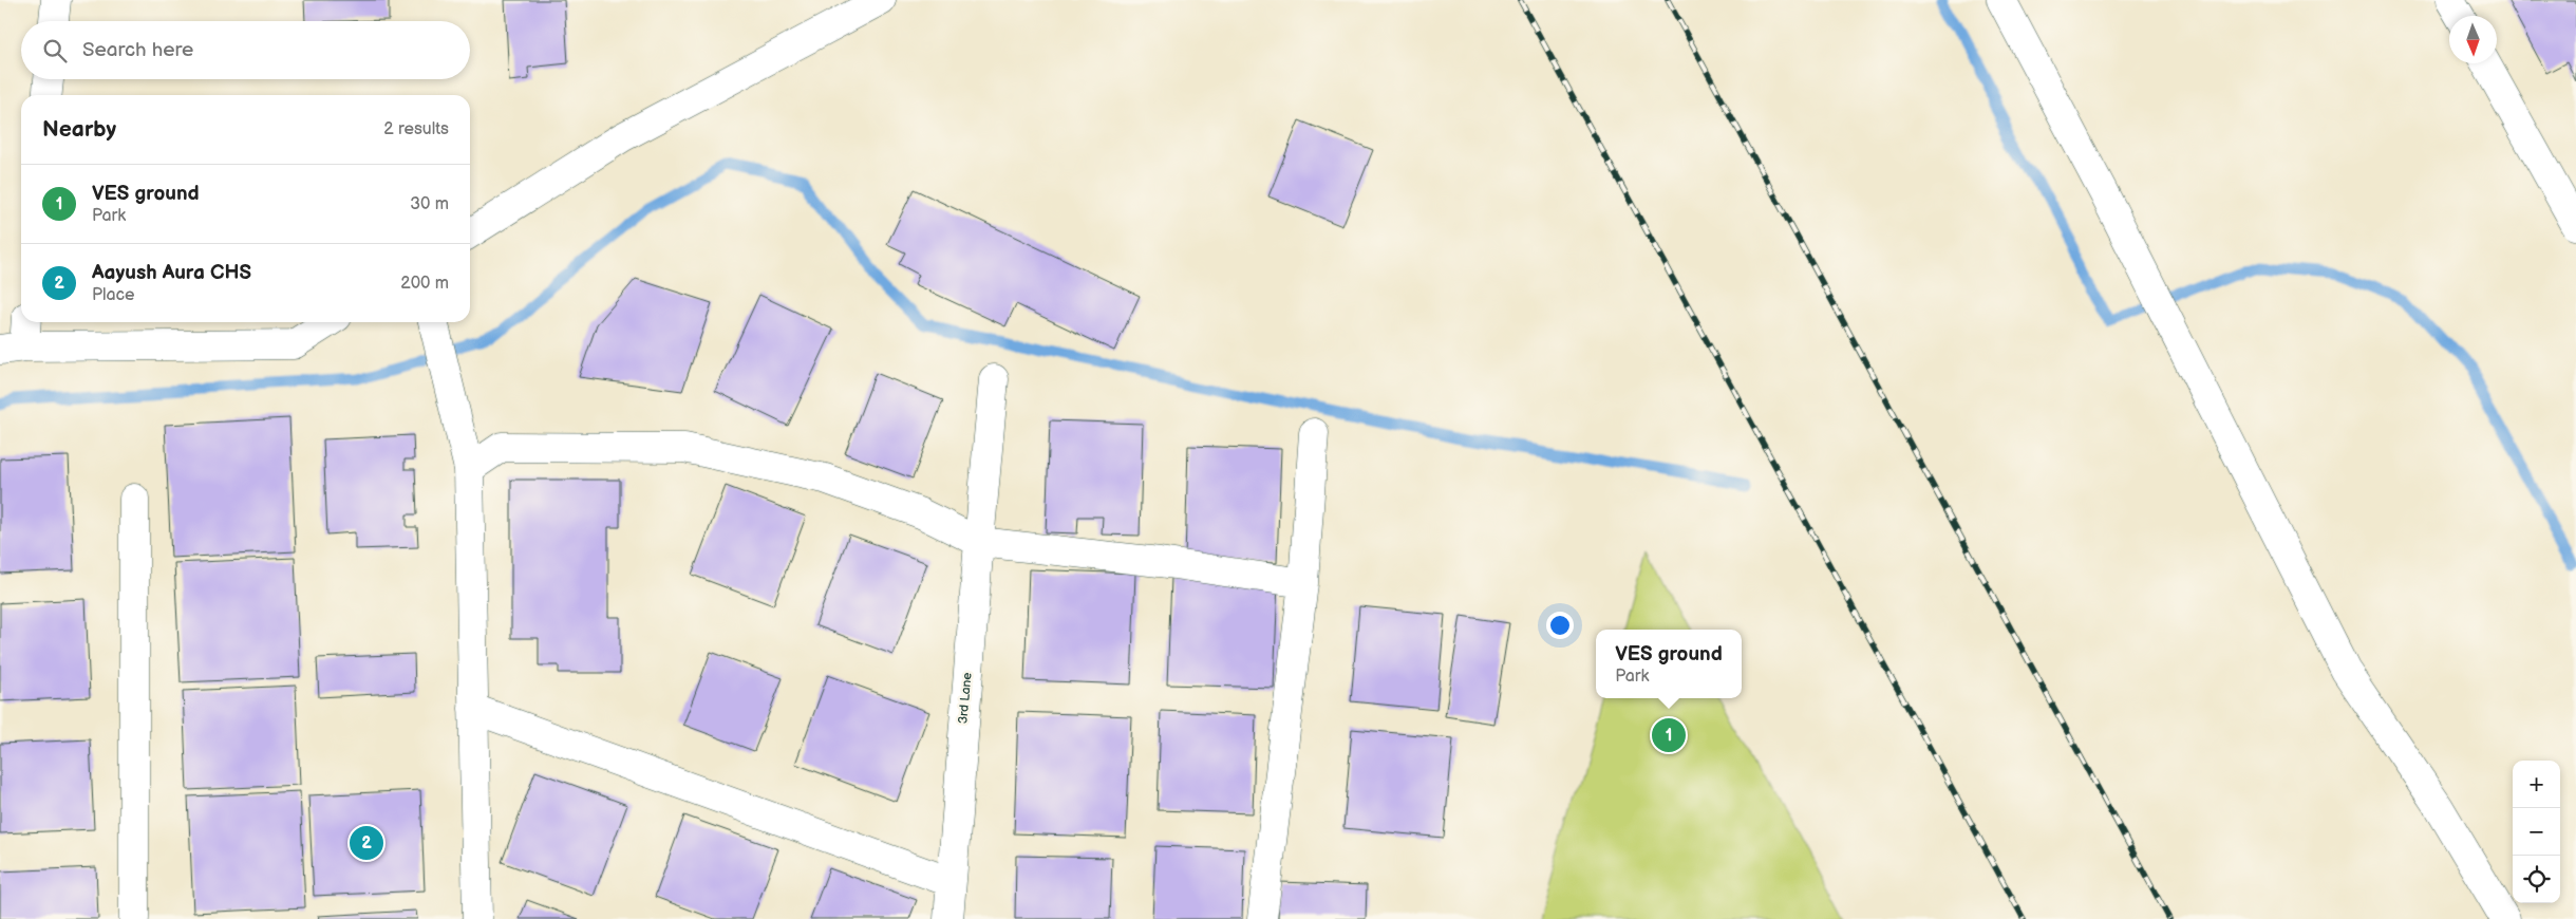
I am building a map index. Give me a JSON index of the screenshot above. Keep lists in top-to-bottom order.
{
  "streets": {
    "street": ["3rd Lane"]
  },
  "north": "bottom",
  "page": {
    "search": "Search here",
    "heading": ["Nearby", "2 results"],
    "list": [
      {
        "mark": "1",
        "name": "VES ground",
        "note": "Park",
        "value": "30 m"
      },
      {
        "mark": "2",
        "name": "Aayush Aura CHS",
        "note": "Place",
        "value": "200 m"
      }
    ],
    "popup": ["VES ground", "Park"],
    "pins": ["1", "2"],
    "map_buttons": ["+", "−"]
  }
}
